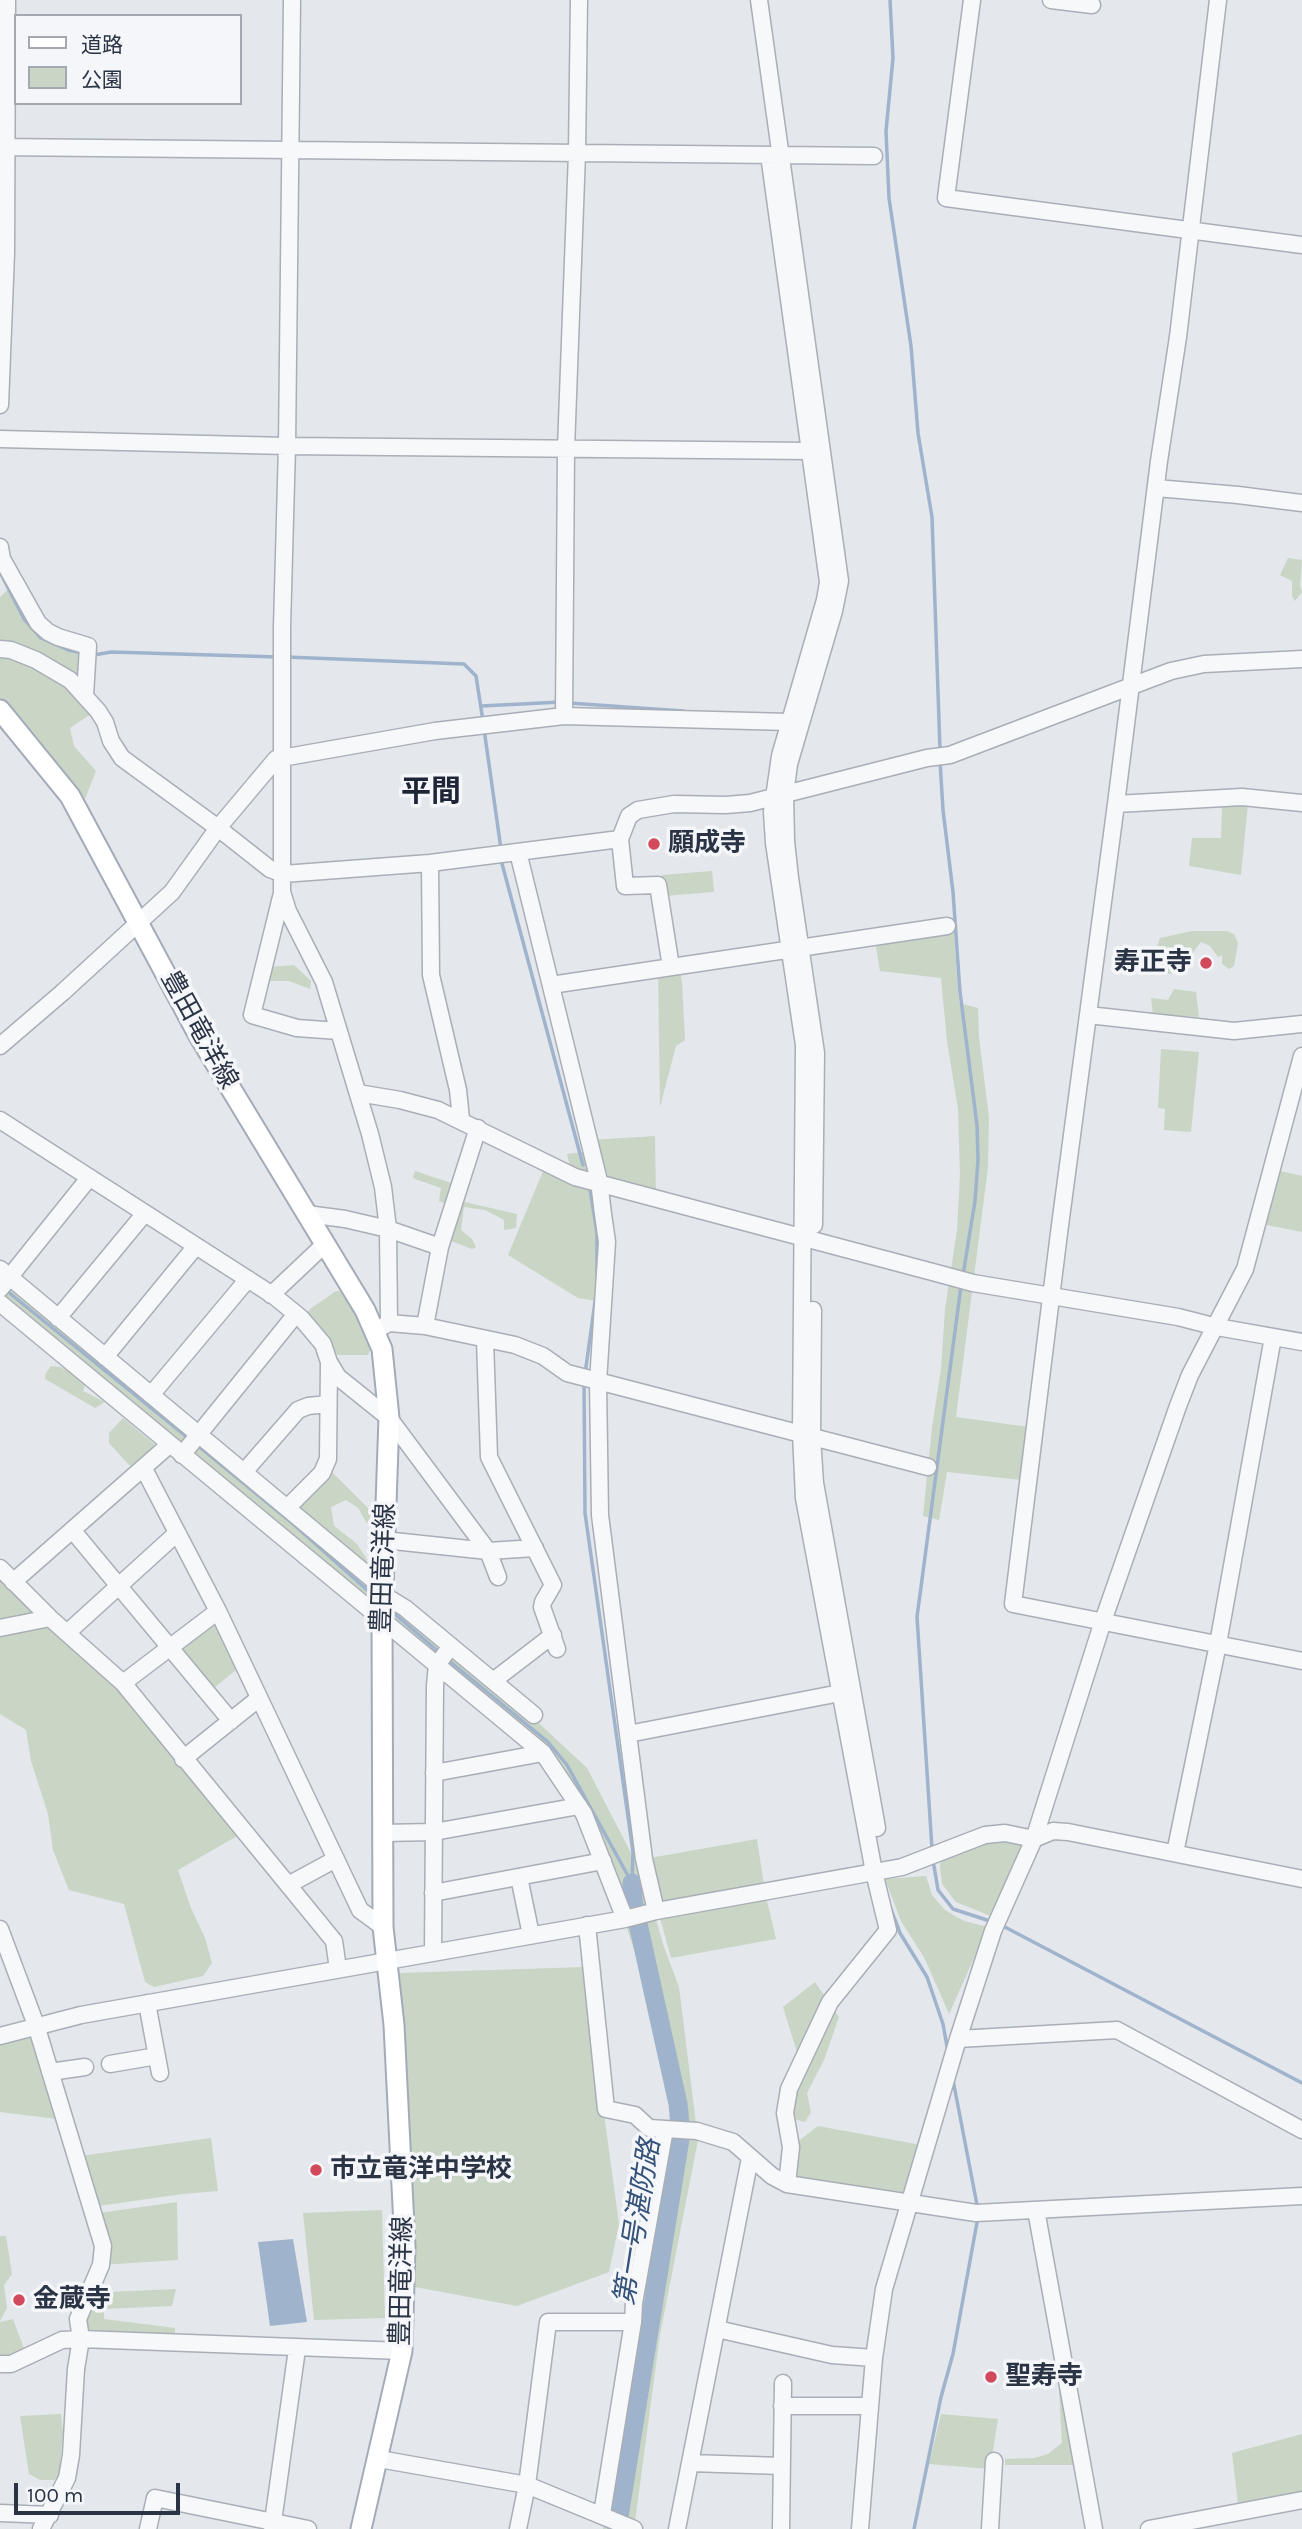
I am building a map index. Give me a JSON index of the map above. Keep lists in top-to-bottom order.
{
  "streets": {
    "main road": ["豊田竜洋線"]
  },
  "districts": ["平間"],
  "water": ["第一号湛防路"],
  "places": [
    "願成寺",
    "寿正寺",
    "市立竜洋中学校",
    "金蔵寺",
    "聖寿寺"
  ],
  "legend": ["道路", "公園"],
  "scale_bar": "100 m"
}
